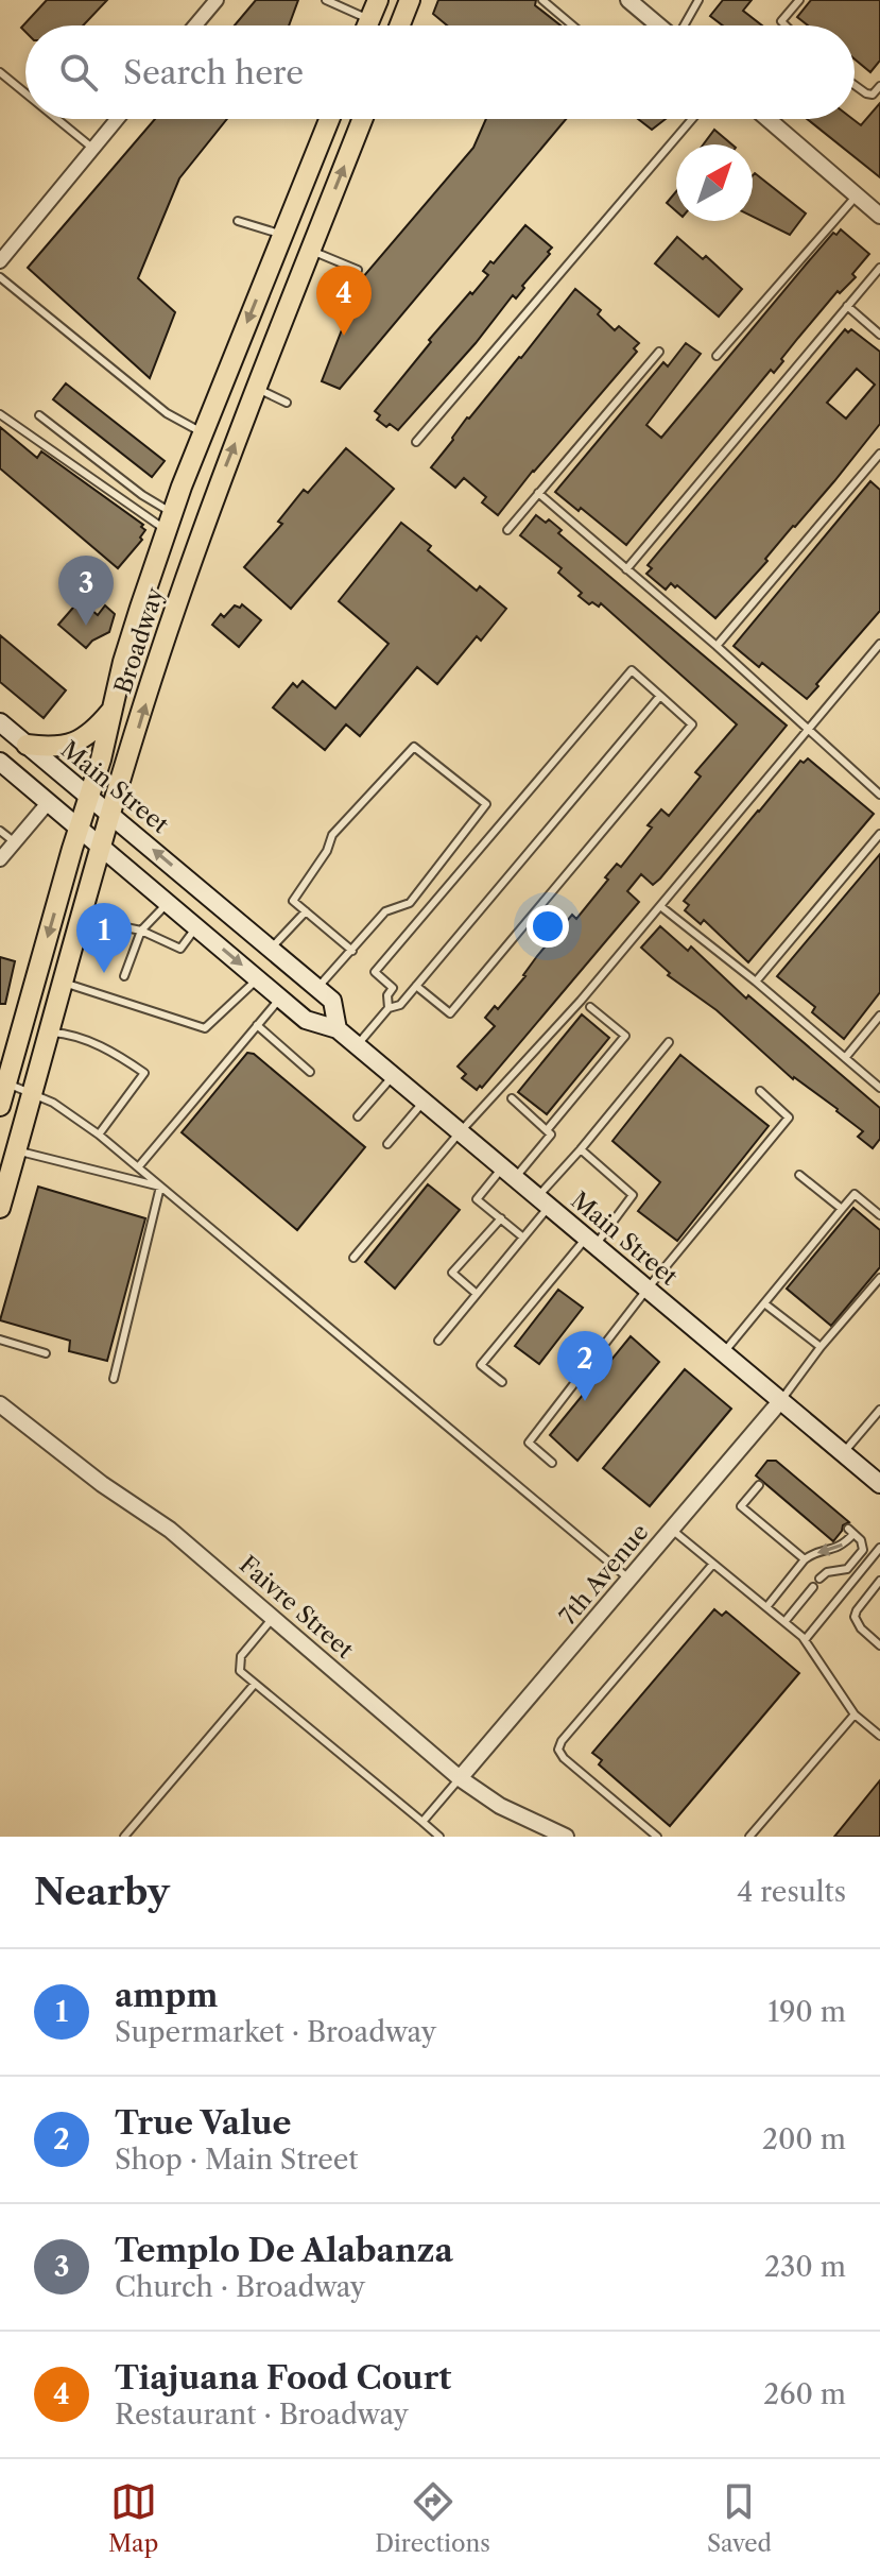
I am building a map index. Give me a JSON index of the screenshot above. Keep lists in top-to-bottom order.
{
  "streets": {
    "main road": ["Broadway", "Main Street"],
    "street": ["7th Avenue", "Faivre Street"]
  },
  "crossings": [
    ["Broadway", "Main Street"],
    ["Main Street", "7th Avenue"],
    ["7th Avenue", "Faivre Street"]
  ],
  "north": "top right",
  "page": {
    "search": "Search here",
    "pins": [
      "4",
      "3",
      "1",
      "2"
    ],
    "heading": ["Nearby", "4 results"],
    "list": [
      {
        "mark": "1",
        "name": "ampm",
        "note": "Supermarket · Broadway",
        "value": "190 m"
      },
      {
        "mark": "2",
        "name": "True Value",
        "note": "Shop · Main Street",
        "value": "200 m"
      },
      {
        "mark": "3",
        "name": "Templo De Alabanza",
        "note": "Church · Broadway",
        "value": "230 m"
      },
      {
        "mark": "4",
        "name": "Tiajuana Food Court",
        "note": "Restaurant · Broadway",
        "value": "260 m"
      }
    ],
    "nav": ["Map", "Directions", "Saved"]
  }
}
